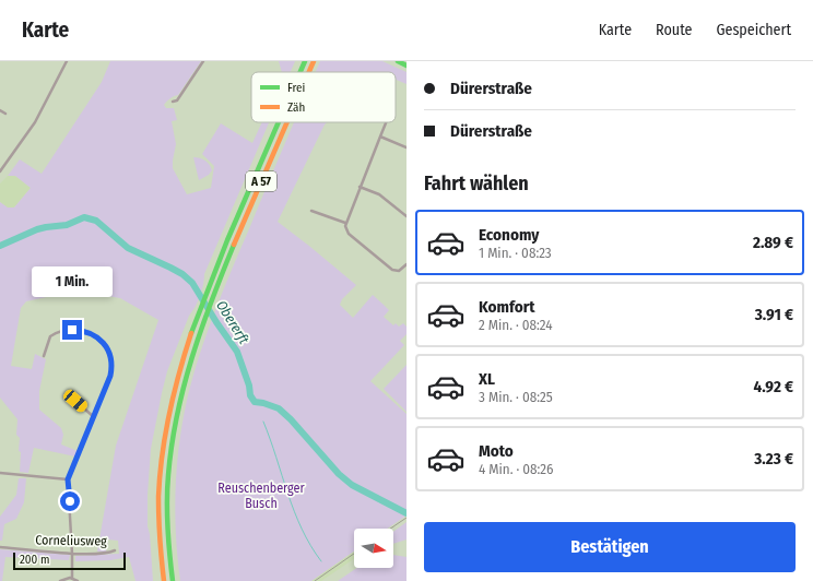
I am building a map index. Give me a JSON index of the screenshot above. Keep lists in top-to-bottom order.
{
  "streets": {
    "main road": ["A 57"],
    "street": ["Corneliusweg"]
  },
  "water": ["Obererft"],
  "parks": ["Reuschenberger Busch"],
  "legend": ["Frei", "Zäh"],
  "scale_bar": "200 m",
  "north": "right",
  "page": {
    "header": "Karte",
    "nav": ["Karte", "Route", "Gespeichert"],
    "banner": ["Dürerstraße", "Dürerstraße"],
    "heading": "Fahrt wählen",
    "list": [
      {
        "name": "Economy",
        "note": "1 Min. · 08:23",
        "value": "2.89 €"
      },
      {
        "name": "Komfort",
        "note": "2 Min. · 08:24",
        "value": "3.91 €"
      },
      {
        "name": "XL",
        "note": "3 Min. · 08:25",
        "value": "4.92 €"
      },
      {
        "name": "Moto",
        "note": "4 Min. · 08:26",
        "value": "3.23 €"
      }
    ],
    "bubble": "1 Min.",
    "buttons": "Bestätigen",
    "scale": "200 m"
  }
}
